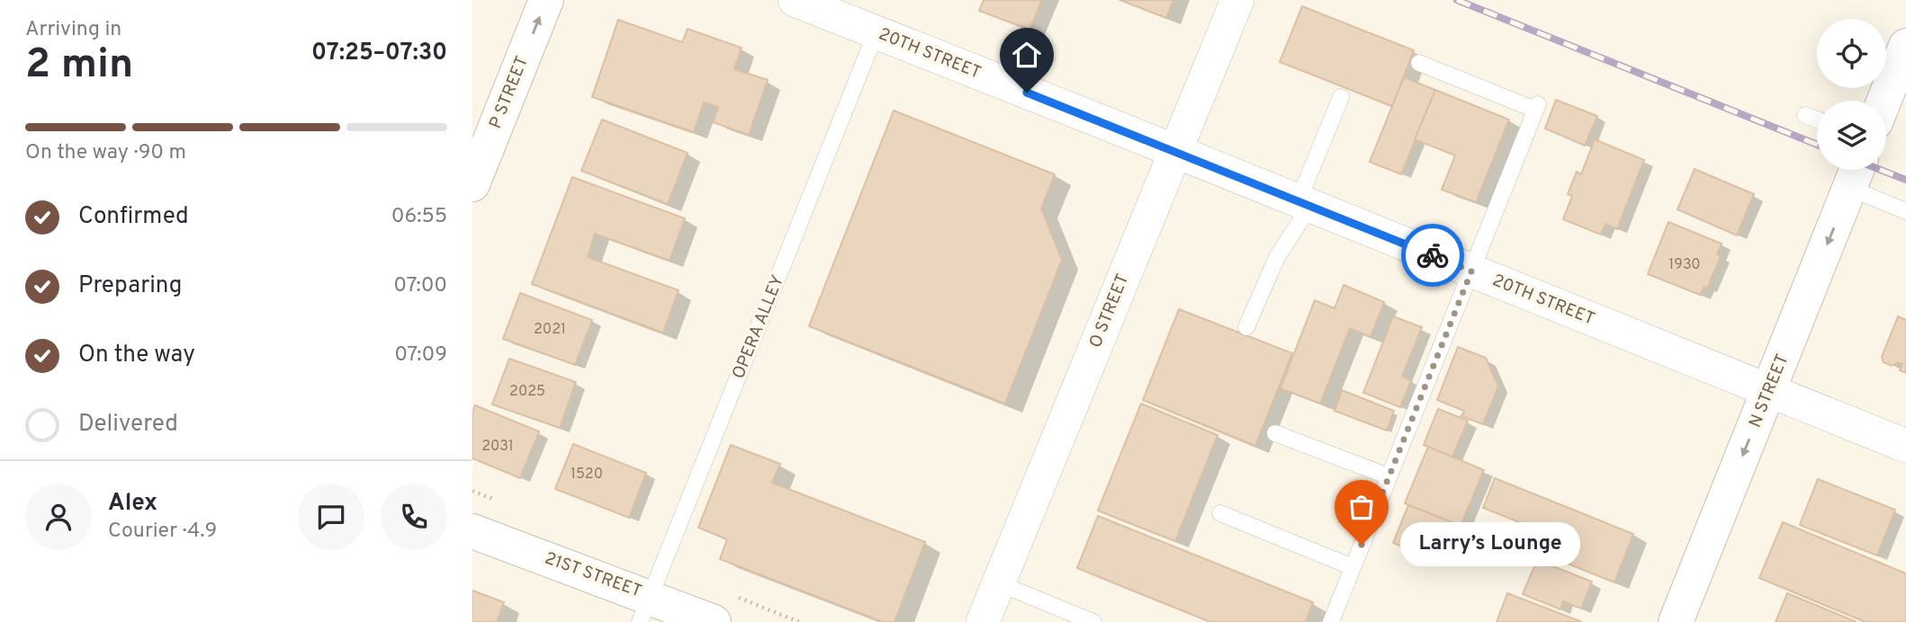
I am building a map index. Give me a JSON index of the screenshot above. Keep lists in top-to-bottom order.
{
  "streets": {
    "main road": ["P STREET", "N STREET", "21ST STREET"],
    "street": ["20TH STREET", "O STREET"],
    "lane": ["OPERA ALLEY"]
  },
  "crossings": [
    ["20TH STREET", "O STREET"],
    ["20TH STREET", "OPERA ALLEY"],
    ["20TH STREET", "N STREET"],
    ["OPERA ALLEY", "21ST STREET"]
  ],
  "one_way": ["P STREET", "N STREET"],
  "places": ["Larry’s Lounge"],
  "house_numbers": [
    "1930",
    "2021",
    "2025",
    "2031",
    "1520"
  ],
  "page": {
    "heading": ["2 min", "Arriving in", "07:25–07:30"],
    "panel": ["Alex", "Courier · 4.9"],
    "bar": "On the way · 90 m",
    "list": [
      ["Confirmed", "06:55"],
      ["Preparing", "07:00"],
      ["On the way", "07:09"],
      "Delivered"
    ],
    "bubble": "Larry’s Lounge"
  }
}
